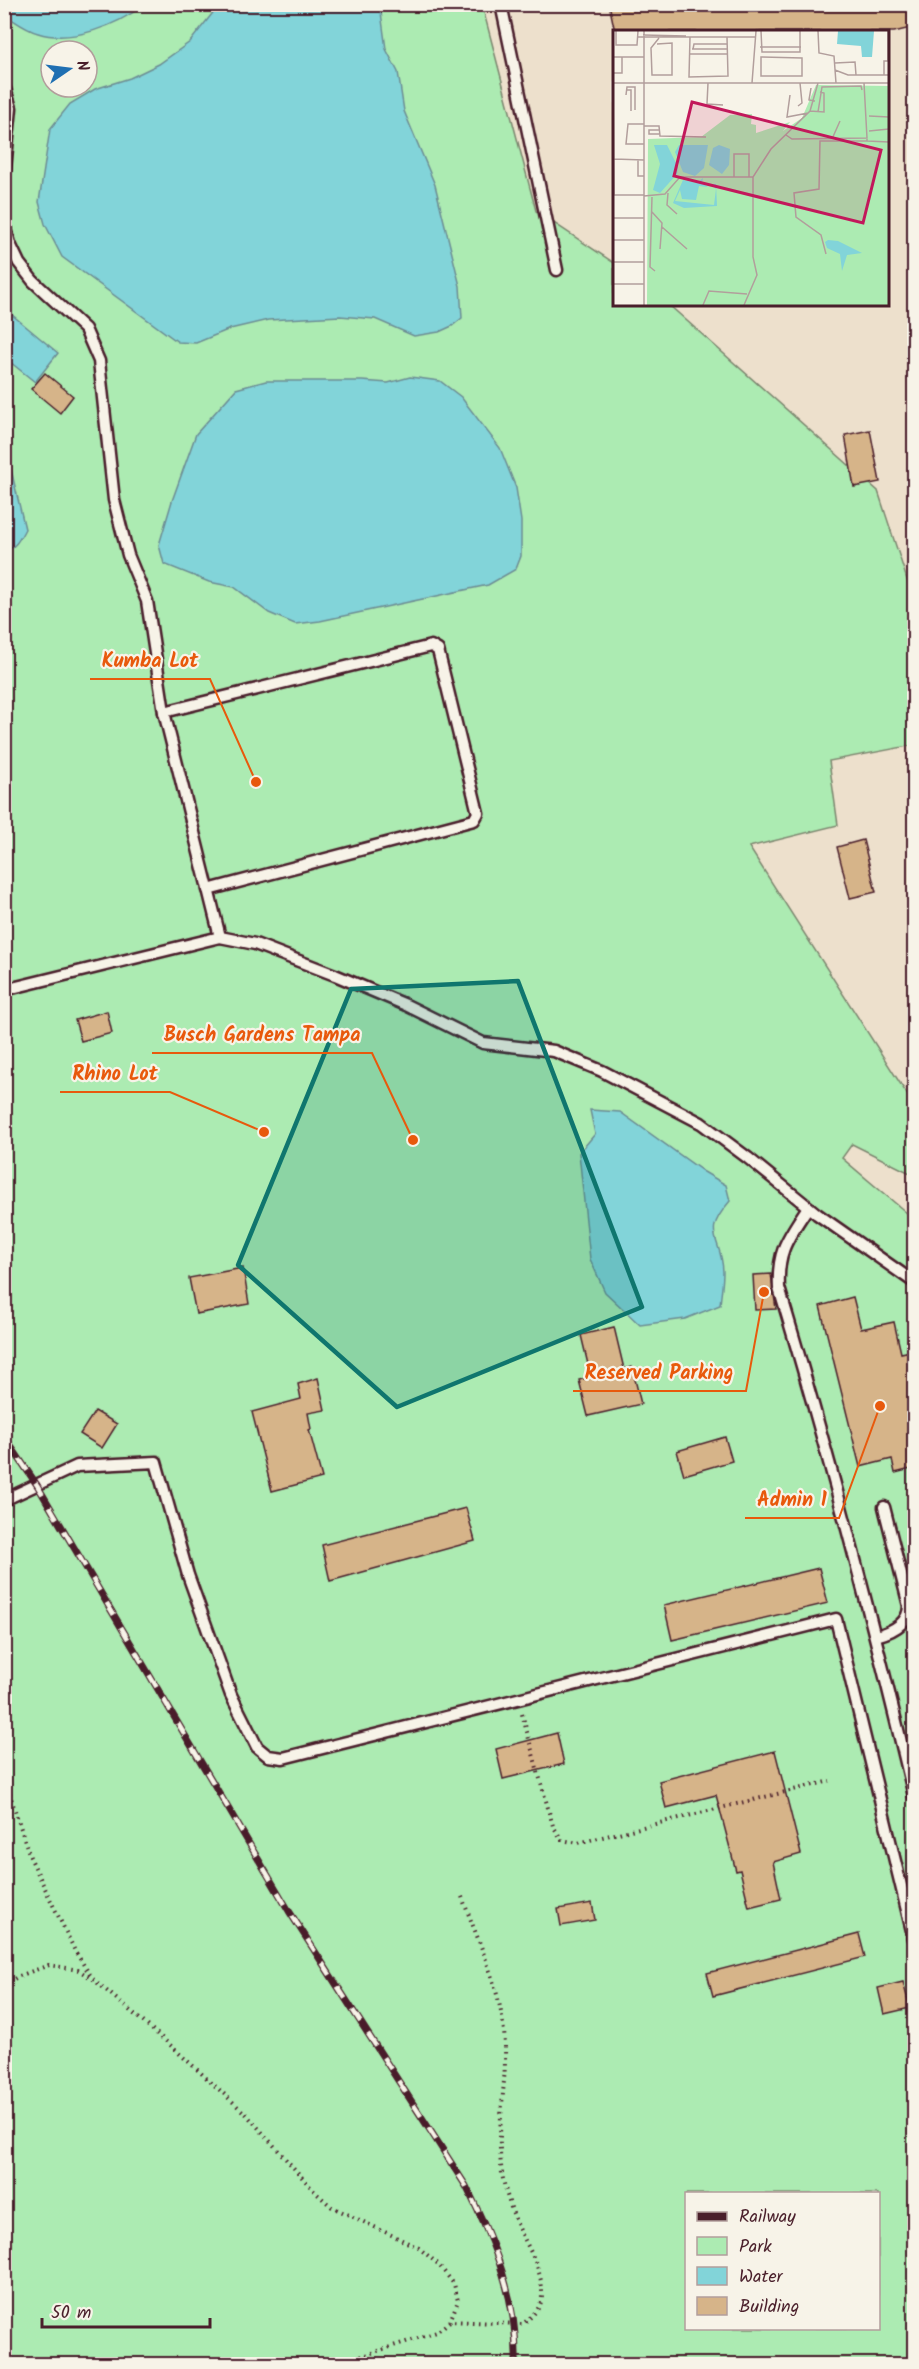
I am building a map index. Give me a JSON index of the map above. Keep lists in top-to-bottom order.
{
  "places": [
    "Kumba Lot",
    "Rhino Lot",
    "Busch Gardens Tampa",
    "Reserved Parking",
    "Admin 1"
  ],
  "legend": [
    "Railway",
    "Park",
    "Water",
    "Building"
  ],
  "scale_bar": "50 m",
  "north": "right"
}
